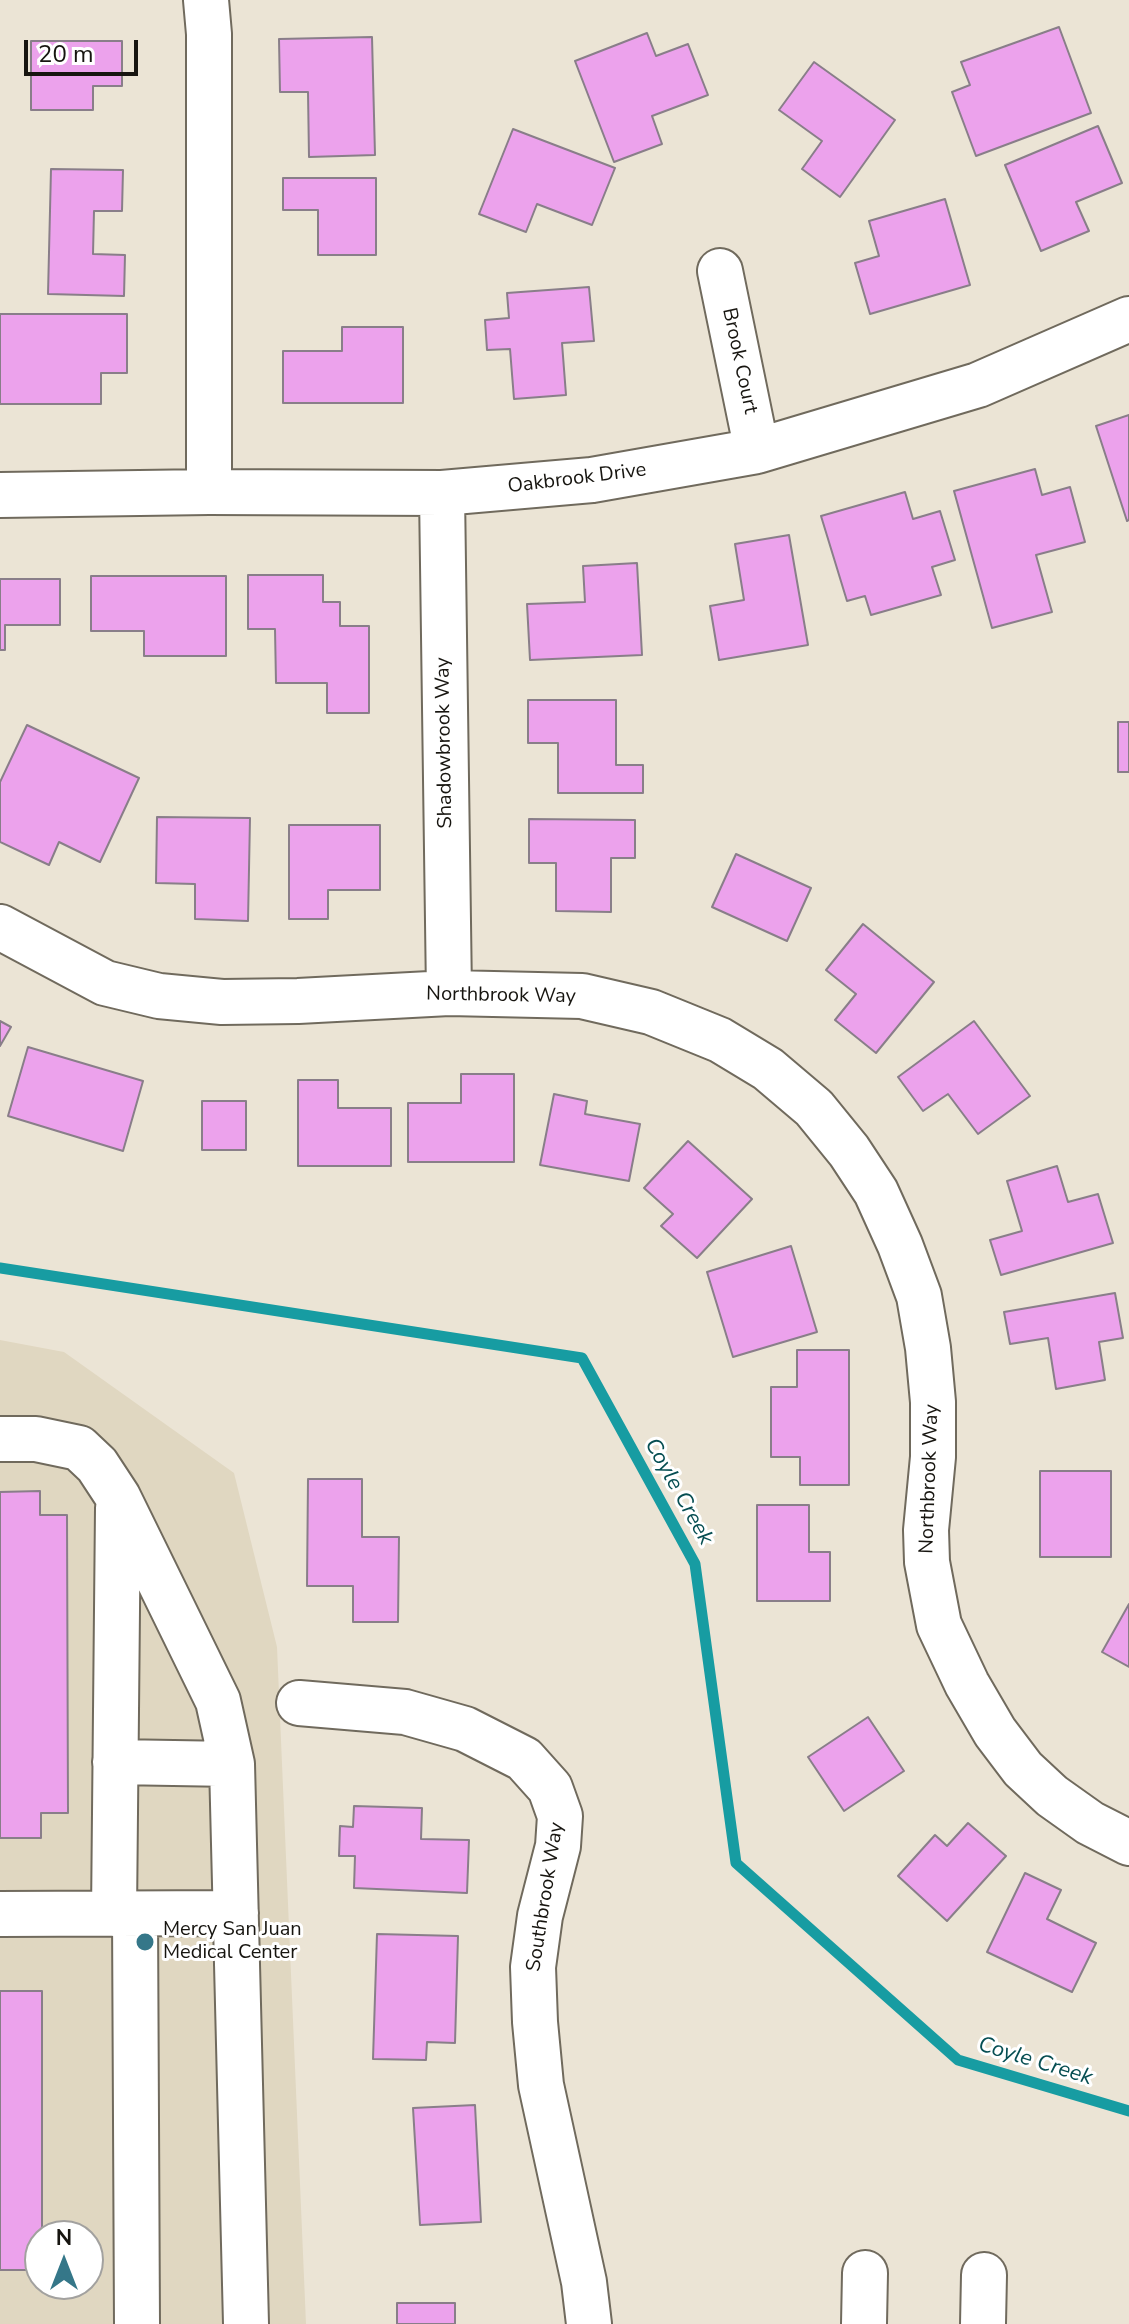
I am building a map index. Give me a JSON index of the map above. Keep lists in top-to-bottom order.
{
  "streets": {
    "street": [
      "Brook Court",
      "Oakbrook Drive",
      "Shadowbrook Way",
      "Northbrook Way",
      "Southbrook Way"
    ]
  },
  "crossings": [
    ["Brook Court", "Oakbrook Drive"],
    ["Oakbrook Drive", "Shadowbrook Way"],
    ["Shadowbrook Way", "Northbrook Way"]
  ],
  "water": ["Coyle Creek"],
  "places": ["Mercy San Juan Medical Center"],
  "scale_bar": "20 m",
  "north": "top"
}
